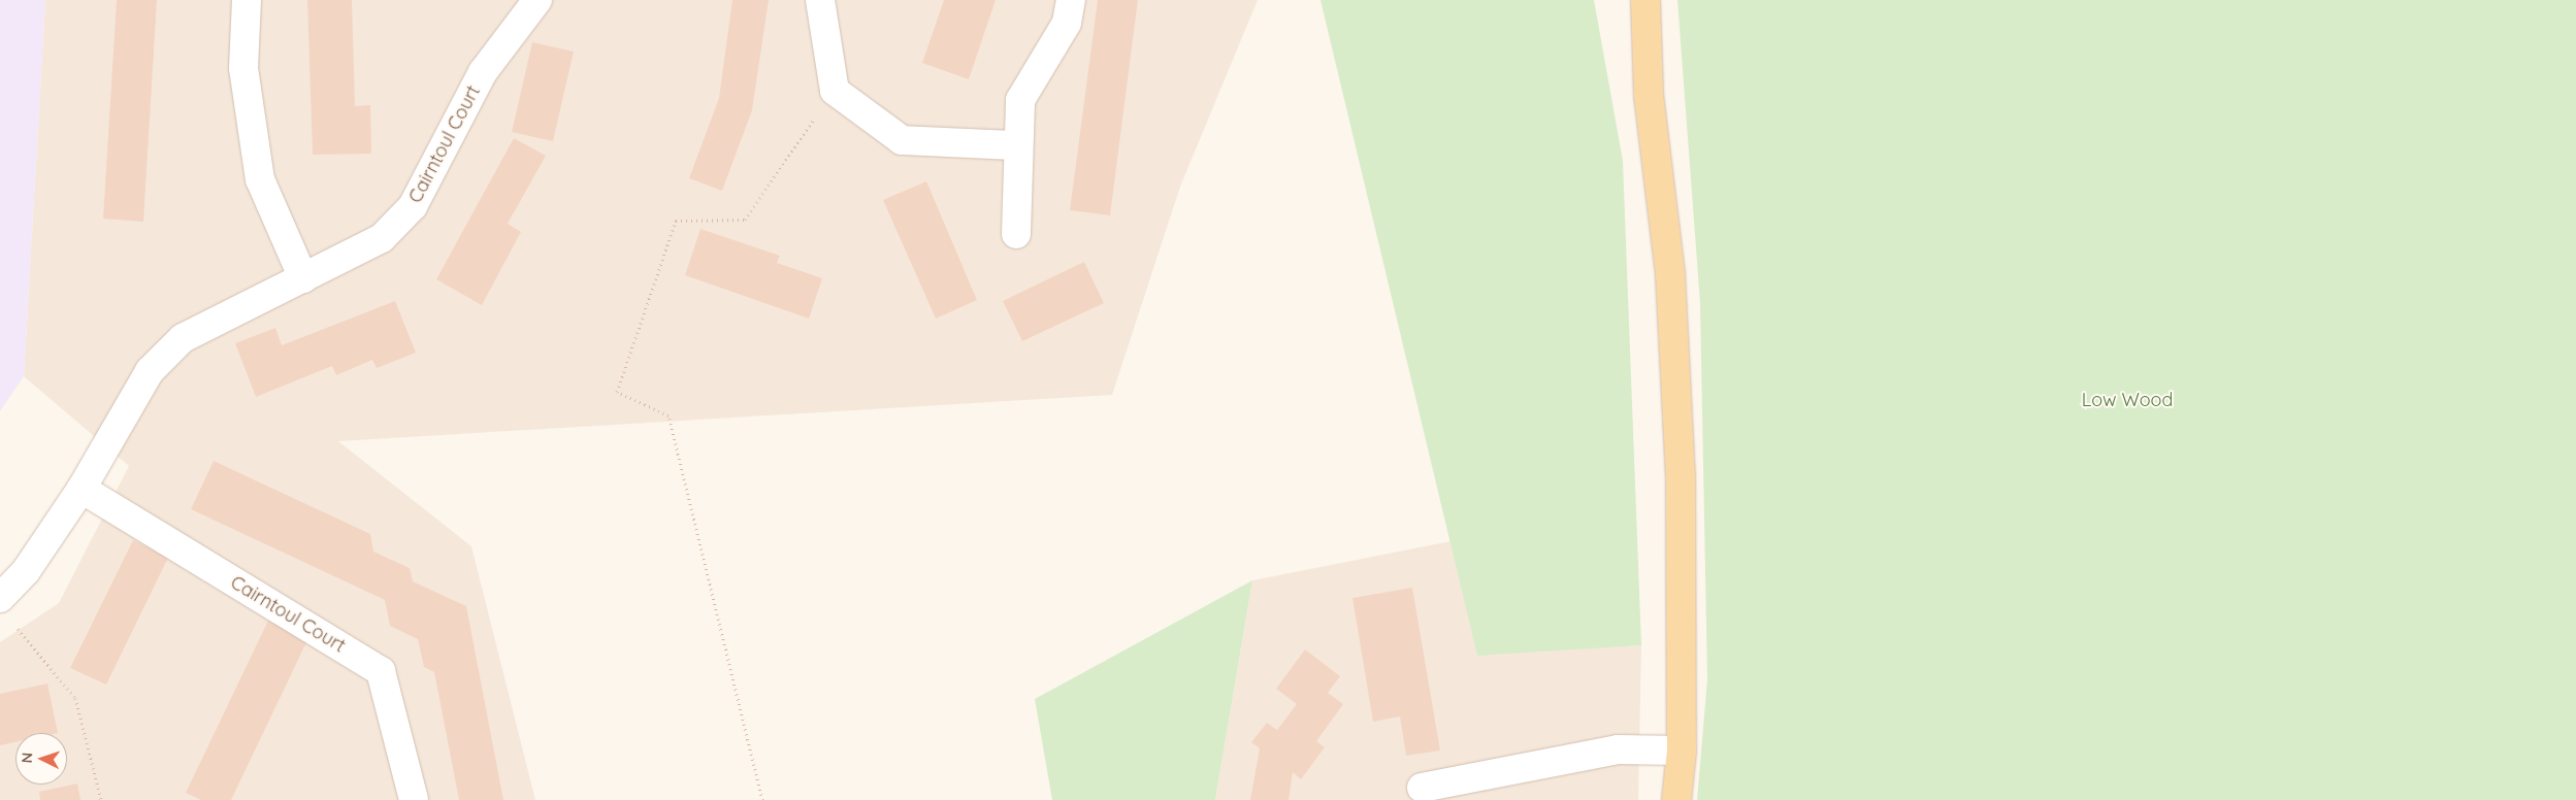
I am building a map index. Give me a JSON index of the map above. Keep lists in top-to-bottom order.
{
  "streets": {
    "street": ["Cairntoul Court"]
  },
  "parks": ["Low Wood"],
  "north": "left"
}
